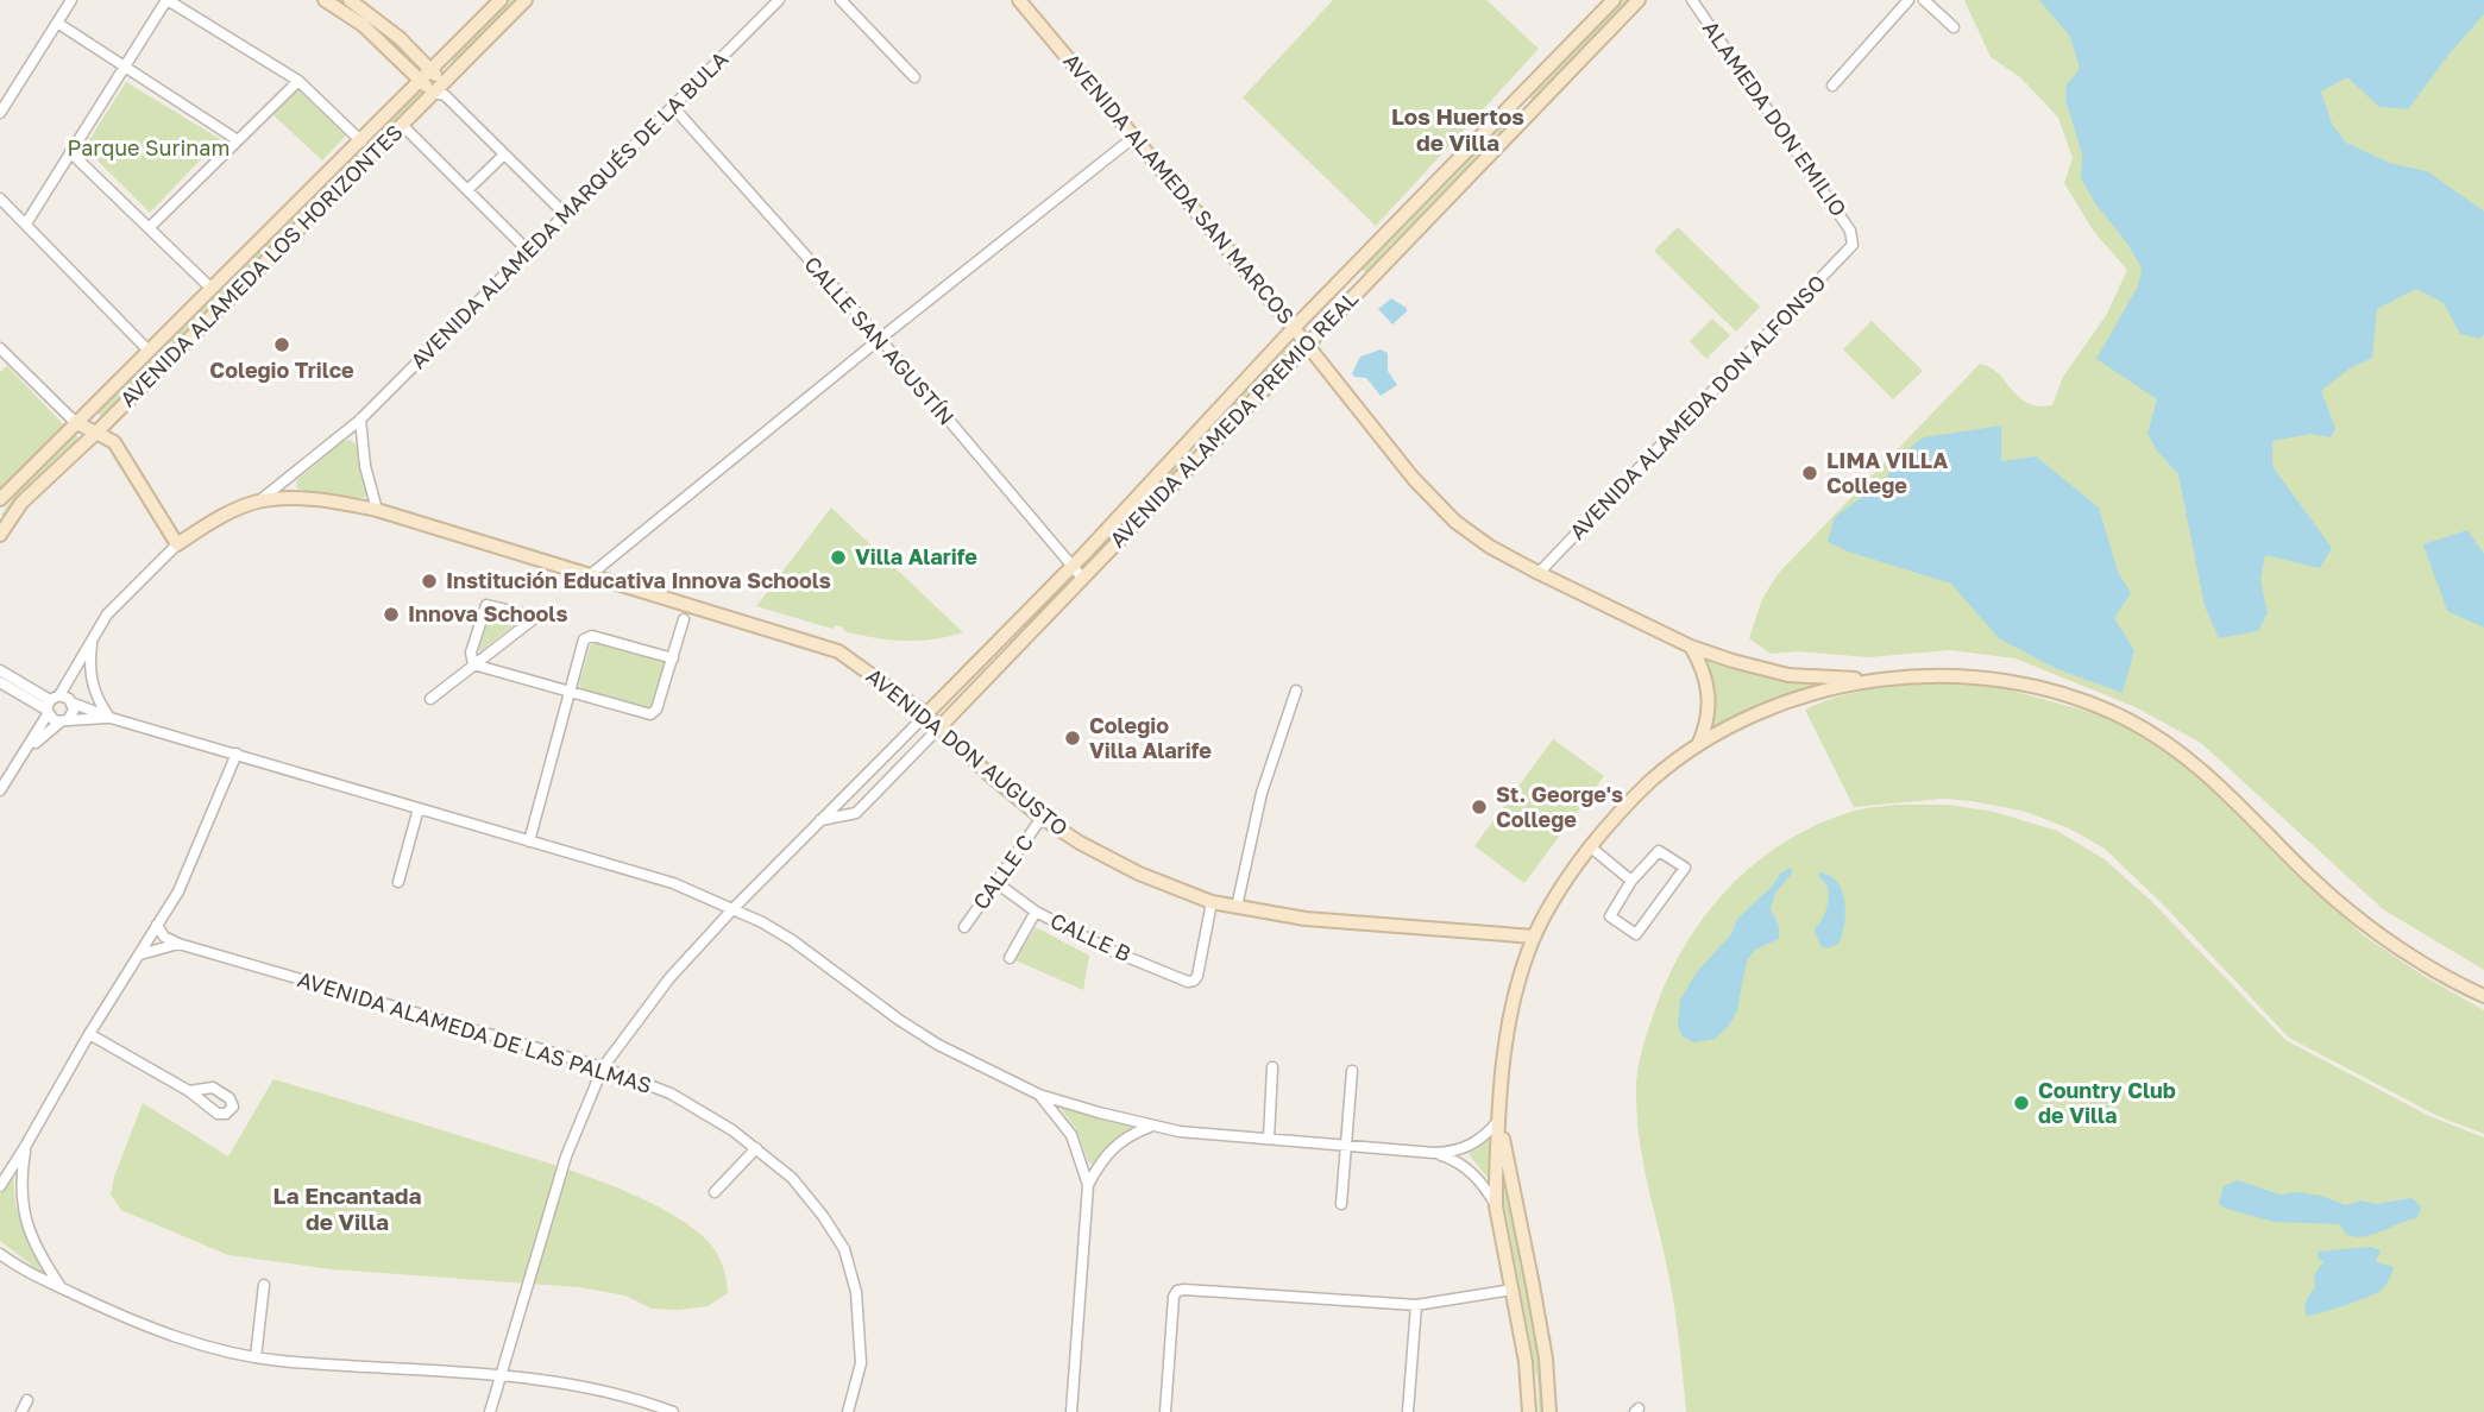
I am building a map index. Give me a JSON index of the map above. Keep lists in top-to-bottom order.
{
  "streets": {
    "street": [
      "ALAMEDA DON EMILIO",
      "AVENIDA ALAMEDA SAN MARCOS",
      "AVENIDA ALAMEDA MARQUÉS DE LA BULA",
      "AVENIDA ALAMEDA LOS HORIZONTES",
      "CALLE SAN AGUSTÍN",
      "AVENIDA ALAMEDA DON ALFONSO",
      "AVENIDA ALAMEDA PREMIO REAL",
      "AVENIDA DON AUGUSTO",
      "CALLE C",
      "CALLE B",
      "AVENIDA ALAMEDA DE LAS PALMAS"
    ]
  },
  "crossings": [
    ["ALAMEDA DON EMILIO", "AVENIDA ALAMEDA DON ALFONSO"],
    ["AVENIDA ALAMEDA SAN MARCOS", "AVENIDA ALAMEDA DON ALFONSO"],
    ["AVENIDA ALAMEDA SAN MARCOS", "AVENIDA ALAMEDA PREMIO REAL"],
    ["AVENIDA ALAMEDA MARQUÉS DE LA BULA", "CALLE SAN AGUSTÍN"],
    ["AVENIDA ALAMEDA MARQUÉS DE LA BULA", "AVENIDA DON AUGUSTO"],
    ["CALLE SAN AGUSTÍN", "AVENIDA ALAMEDA PREMIO REAL"],
    ["AVENIDA ALAMEDA PREMIO REAL", "AVENIDA DON AUGUSTO"],
    ["AVENIDA ALAMEDA PREMIO REAL", "AVENIDA ALAMEDA DE LAS PALMAS"],
    ["AVENIDA DON AUGUSTO", "CALLE C"],
    ["AVENIDA DON AUGUSTO", "CALLE B"],
    ["CALLE C", "CALLE B"]
  ],
  "districts": ["Los Huertos de Villa", "La Encantada de Villa"],
  "parks": ["Parque Surinam"],
  "places": [
    "Colegio Trilce",
    "LIMA VILLA College",
    "Villa Alarife",
    "Institución Educativa Innova Schools",
    "Innova Schools",
    "Colegio Villa Alarife",
    "St. George's College",
    "Country Club de Villa"
  ]
}
